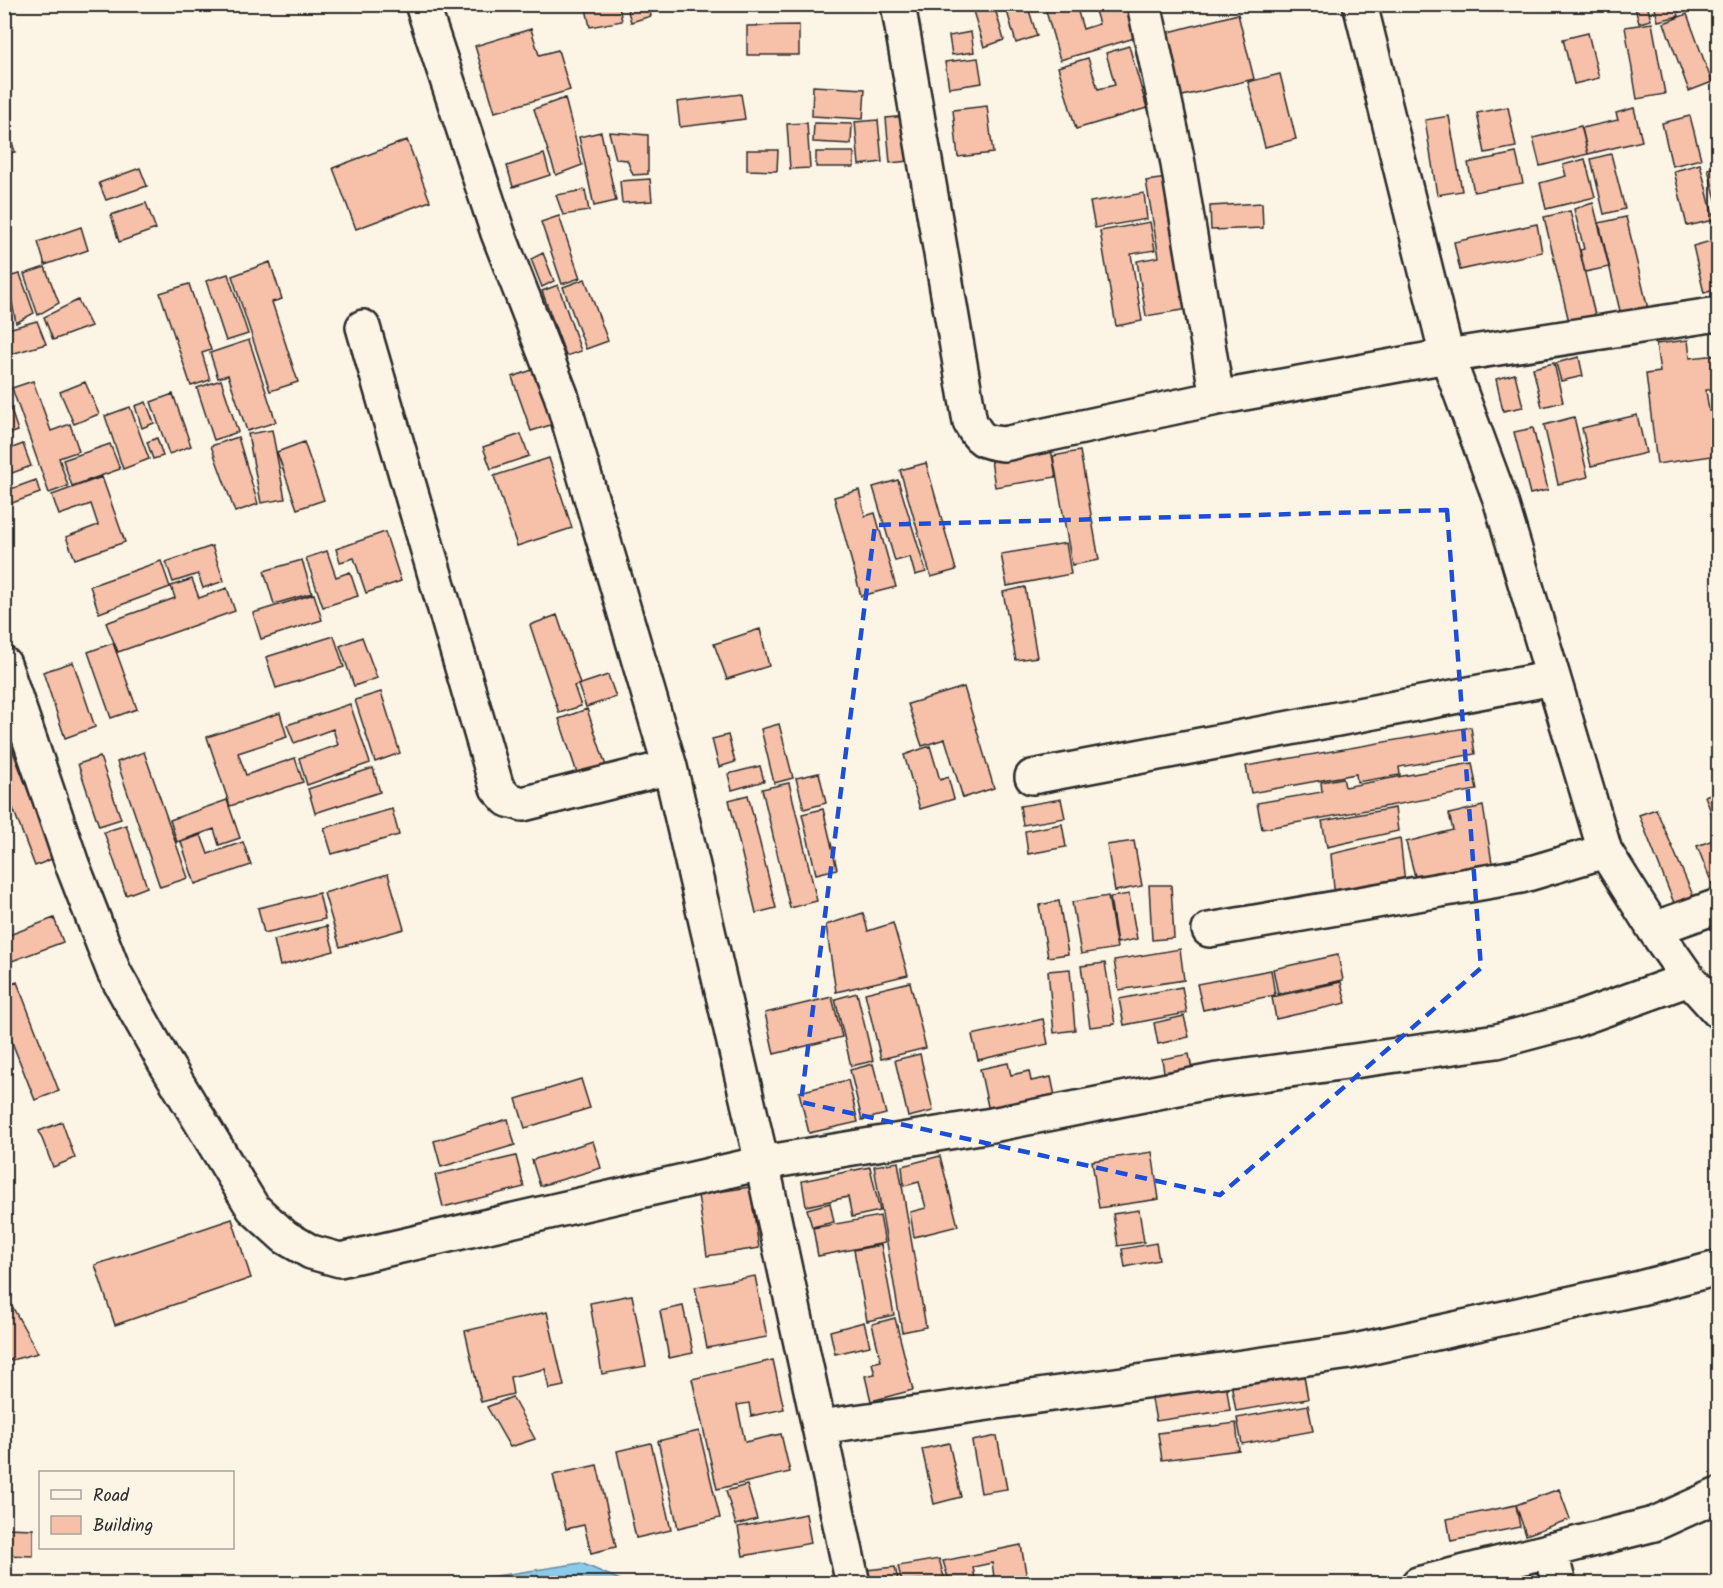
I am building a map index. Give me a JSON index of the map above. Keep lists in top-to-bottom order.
{
  "legend": ["Road", "Building"]
}
